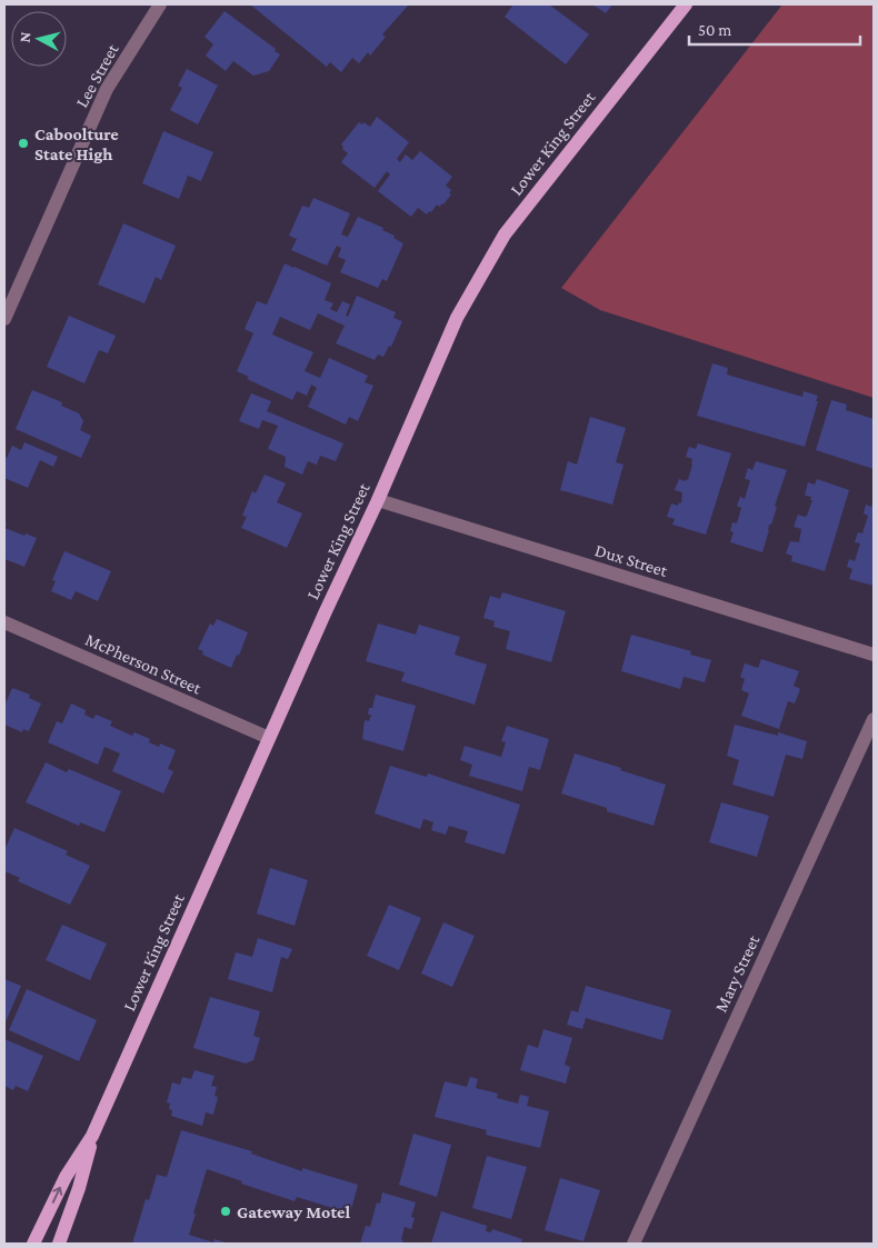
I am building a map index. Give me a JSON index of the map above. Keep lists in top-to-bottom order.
{
  "streets": {
    "main road": ["Lower King Street"],
    "street": [
      "Lee Street",
      "Dux Street",
      "McPherson Street",
      "Mary Street"
    ]
  },
  "crossings": [
    ["Lower King Street", "Dux Street"],
    ["Lower King Street", "McPherson Street"]
  ],
  "places": ["Caboolture State High", "Gateway Motel"],
  "scale_bar": "50 m",
  "north": "left"
}
